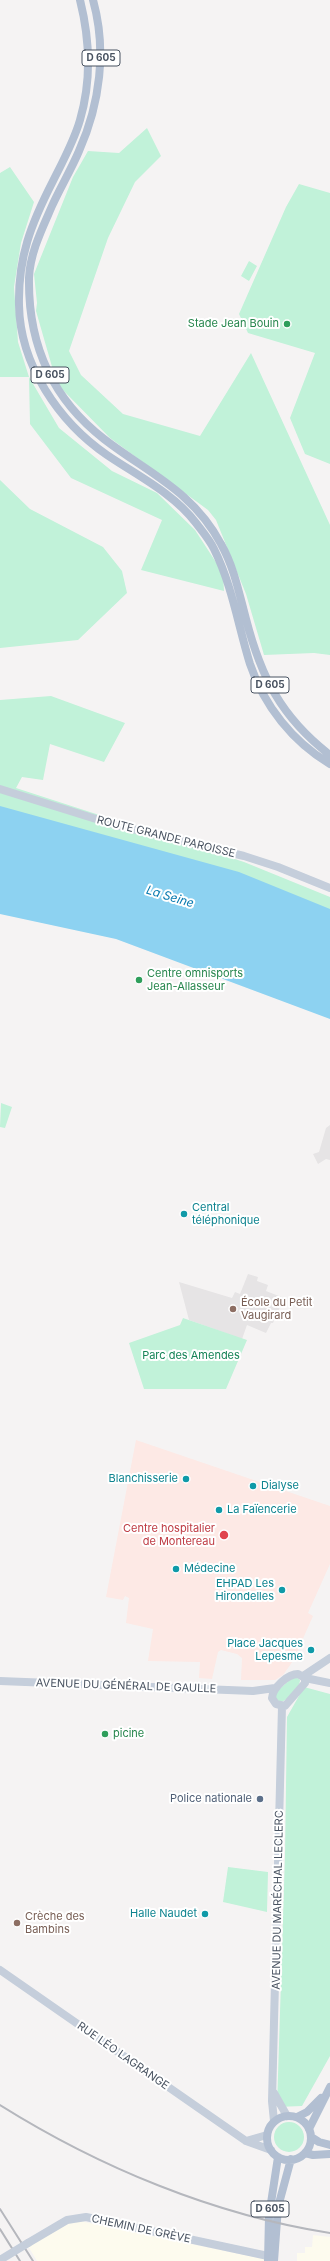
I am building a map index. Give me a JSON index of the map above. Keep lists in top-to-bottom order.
{
  "streets": {
    "main road": [
      "D 605",
      "ROUTE GRANDE PAROISSE",
      "AVENUE DU GÉNÉRAL DE GAULLE",
      "AVENUE DU MARÉCHAL LECLERC",
      "RUE LÉO LAGRANGE",
      "CHEMIN DE GRÈVE"
    ]
  },
  "crossings": [
    ["D 605", "AVENUE DU MARÉCHAL LECLERC"],
    ["D 605", "RUE LÉO LAGRANGE"],
    ["D 605", "CHEMIN DE GRÈVE"],
    ["AVENUE DU MARÉCHAL LECLERC", "RUE LÉO LAGRANGE"]
  ],
  "water": ["La Seine"],
  "parks": ["Parc des Amendes"],
  "places": [
    "Stade Jean Bouin",
    "Centre omnisports Jean-Allasseur",
    "Central téléphonique",
    "École du Petit Vaugirard",
    "Blanchisserie",
    "Dialyse",
    "La Faïencerie",
    "Centre hospitalier de Montereau",
    "Médecine",
    "EHPAD Les Hirondelles",
    "Place Jacques Lepesme",
    "picine",
    "Police nationale",
    "Halle Naudet",
    "Crèche des Bambins"
  ]
}
